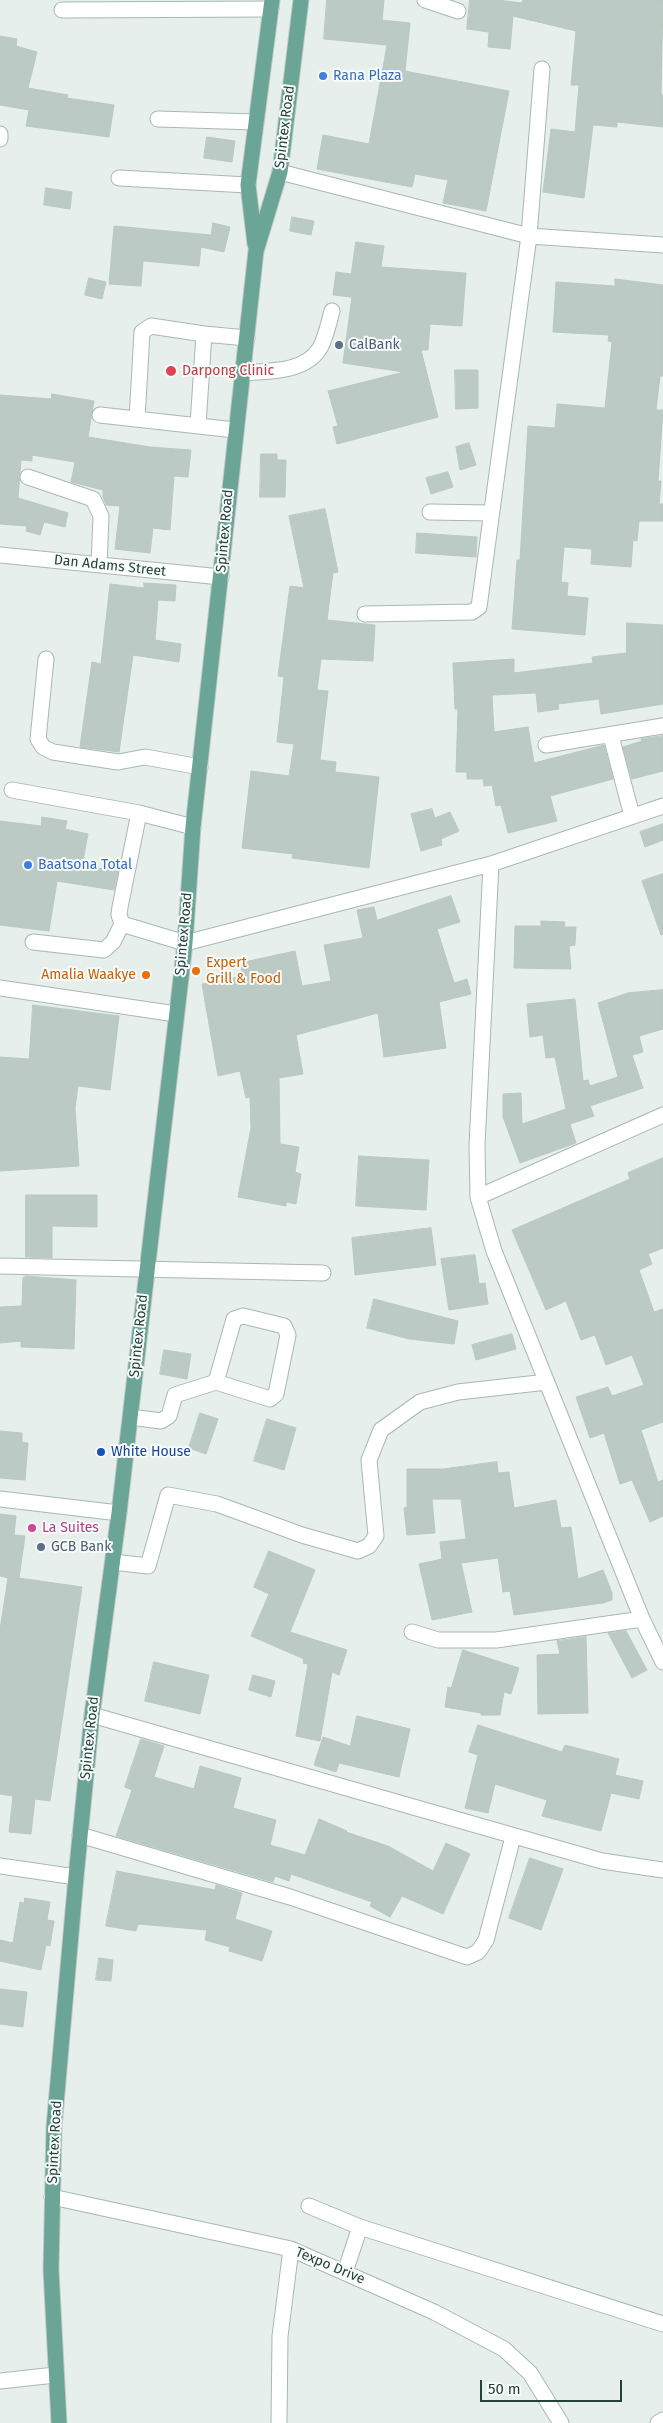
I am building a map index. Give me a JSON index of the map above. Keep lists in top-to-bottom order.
{
  "streets": {
    "main road": ["Spintex Road"],
    "street": ["Dan Adams Street", "Texpo Drive"]
  },
  "crossings": [
    ["Spintex Road", "Dan Adams Street"],
    ["Spintex Road", "Texpo Drive"]
  ],
  "places": [
    "Rana Plaza",
    "CalBank",
    "Darpong Clinic",
    "Baatsona Total",
    "Expert Grill & Food",
    "Amalia Waakye",
    "White House",
    "La Suites",
    "GCB Bank"
  ],
  "scale_bar": "50 m"
}
